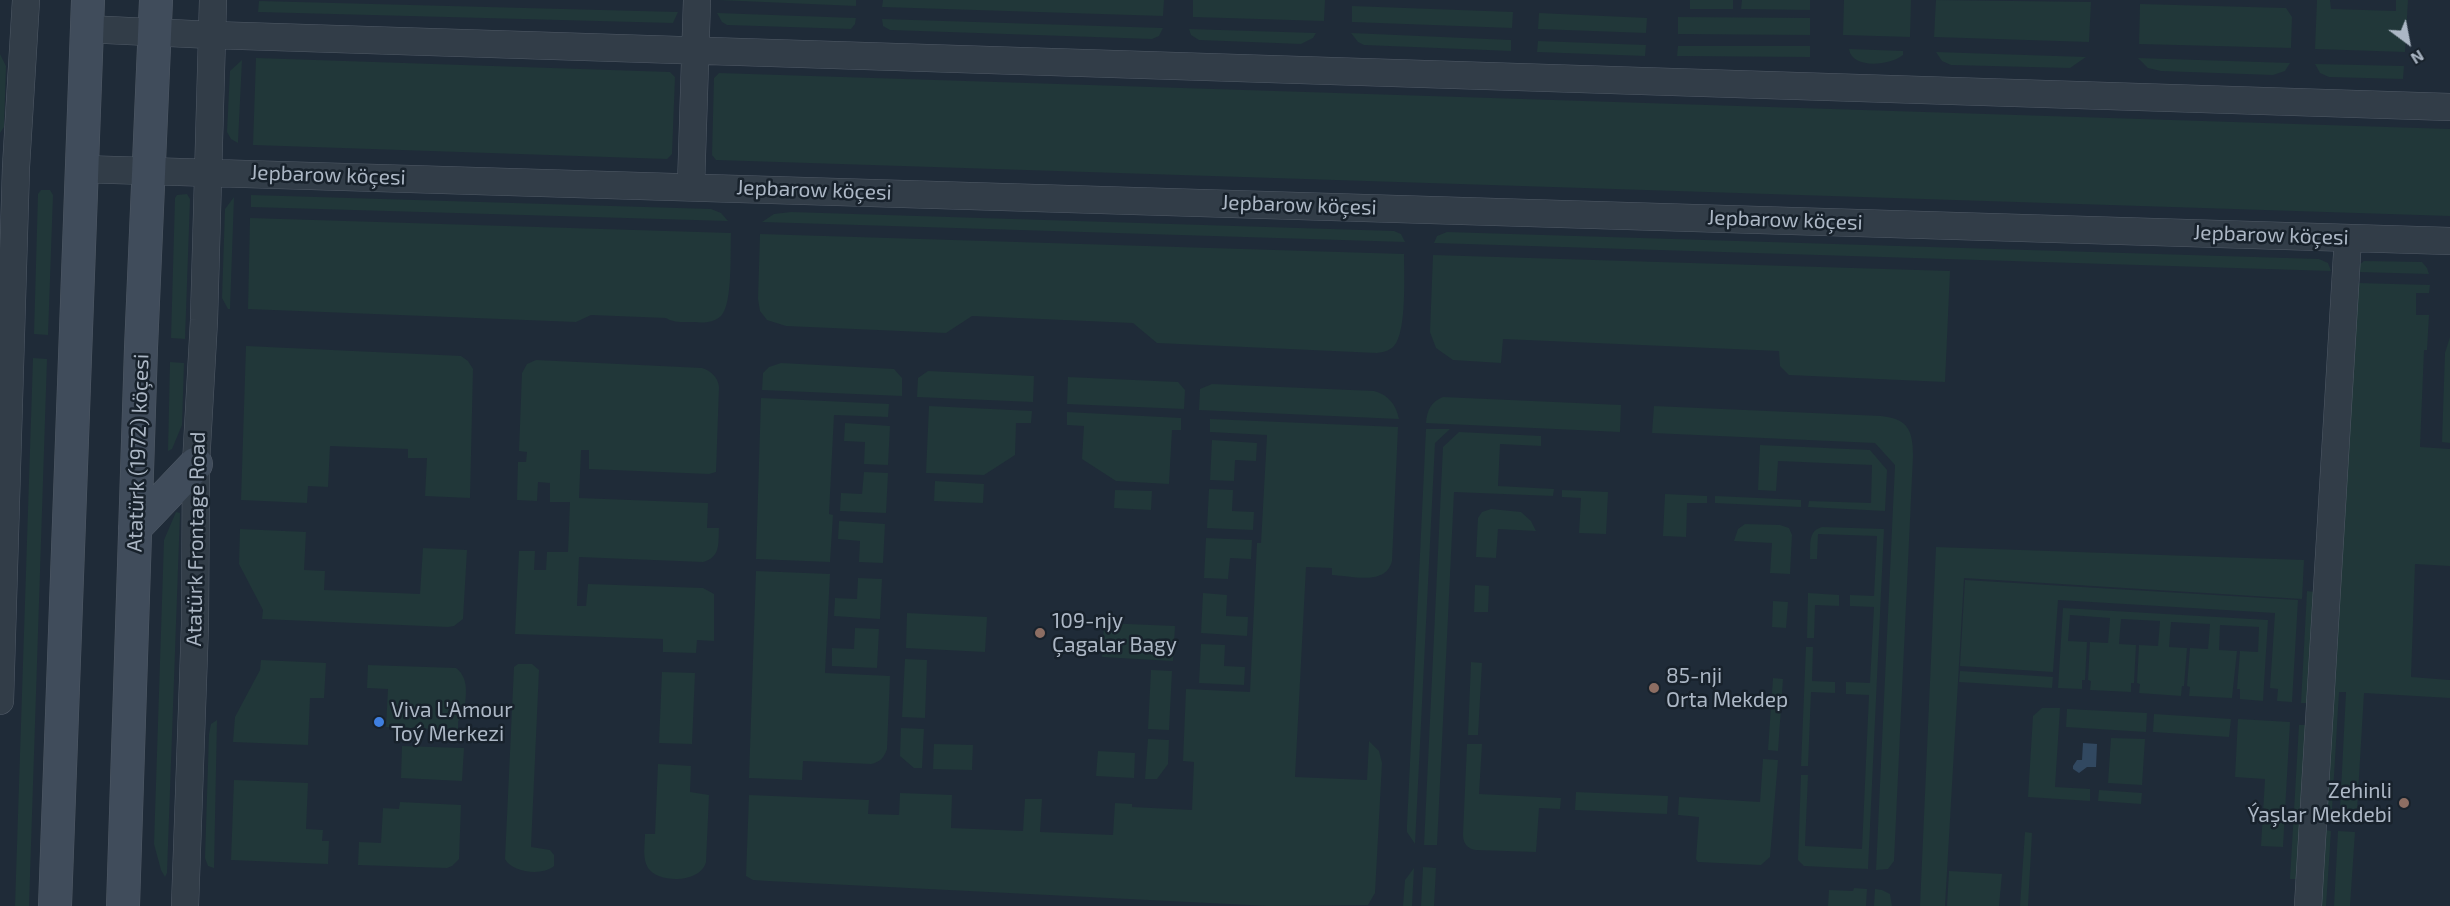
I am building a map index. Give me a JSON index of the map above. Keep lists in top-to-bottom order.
{
  "streets": {
    "main road": ["Atatürk (1972) köçesi"],
    "street": ["Jepbarow köçesi", "Atatürk Frontage Road"]
  },
  "crossings": [
    ["Jepbarow köçesi", "Atatürk (1972) köçesi"],
    ["Jepbarow köçesi", "Atatürk Frontage Road"]
  ],
  "places": [
    "109-njy Çagalar Bagy",
    "85-nji Orta Mekdep",
    "Viva L'Amour Toý Merkezi",
    "Zehinli Ýaşlar Mekdebi"
  ],
  "north": "bottom right"
}
